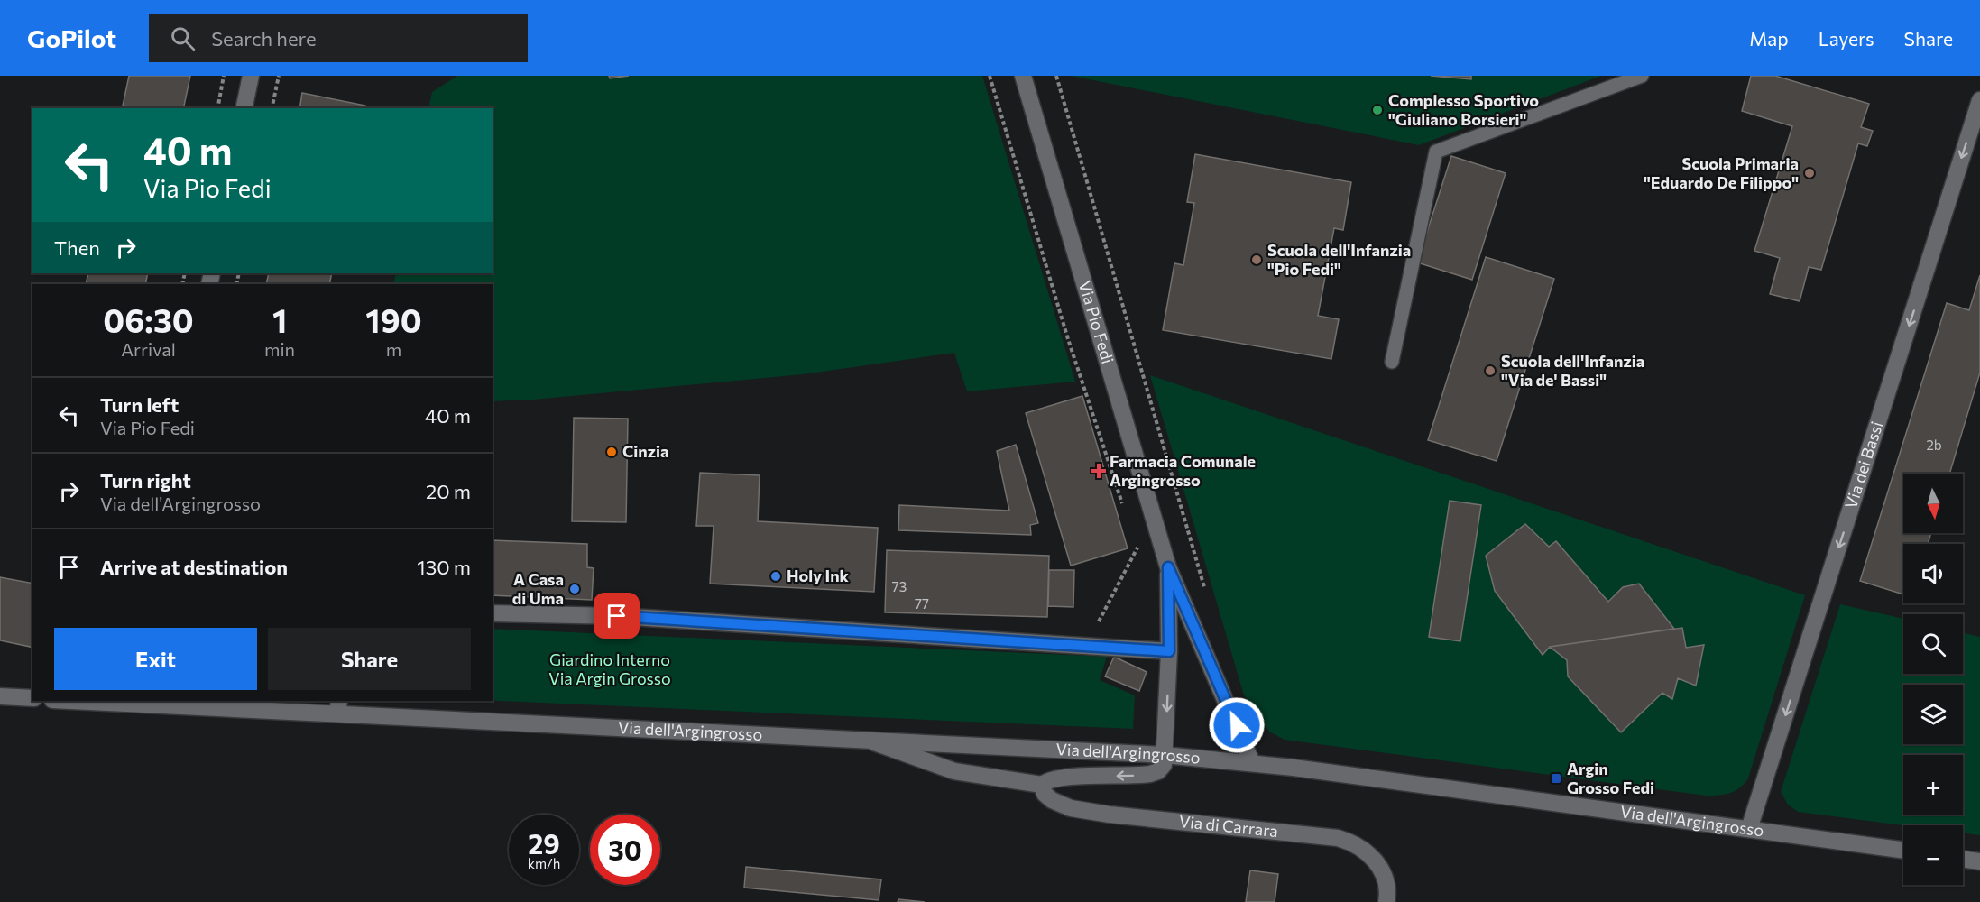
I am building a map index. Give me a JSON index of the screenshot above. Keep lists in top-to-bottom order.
{
  "streets": {
    "street": [
      "Via Pio Fedi",
      "Via dei Bassi",
      "Via dell'Argingrosso",
      "Via di Carrara"
    ]
  },
  "crossings": [
    ["Via Pio Fedi", "Via dell'Argingrosso"],
    ["Via dei Bassi", "Via dell'Argingrosso"]
  ],
  "one_way": ["Via dei Bassi"],
  "parks": ["Giardino Interno Via Argin Grosso"],
  "places": {
    "other": [
      "Complesso Sportivo \"Giuliano Borsieri\"",
      "Scuola Primaria \"Eduardo De Filippo\"",
      "Scuola dell'Infanzia \"Pio Fedi\"",
      "Scuola dell'Infanzia \"Via de' Bassi\"",
      "Cinzia",
      "Holy Ink",
      "A Casa di Uma"
    ],
    "health": ["Farmacia Comunale Argingrosso"],
    "transit": ["Argin Grosso Fedi"]
  },
  "house_numbers": ["2b", "73", "77"],
  "north": "bottom",
  "page": {
    "header": "GoPilot",
    "search": "Search here",
    "nav": ["Map", "Layers", "Share"],
    "turn": ["40 m", "Via Pio Fedi"],
    "then": "Then",
    "eta": [
      "06:30",
      "Arrival",
      "1",
      "min",
      "190",
      "m"
    ],
    "list": [
      {
        "name": "Turn left",
        "note": "Via Pio Fedi",
        "value": "40 m"
      },
      {
        "name": "Turn right",
        "note": "Via dell'Argingrosso",
        "value": "20 m"
      },
      {
        "name": "Arrive at destination",
        "value": "130 m"
      }
    ],
    "map_buttons": ["+", "−"],
    "buttons": ["Exit", "Share"],
    "speed": "29 km/h",
    "limit": "30"
  }
}
